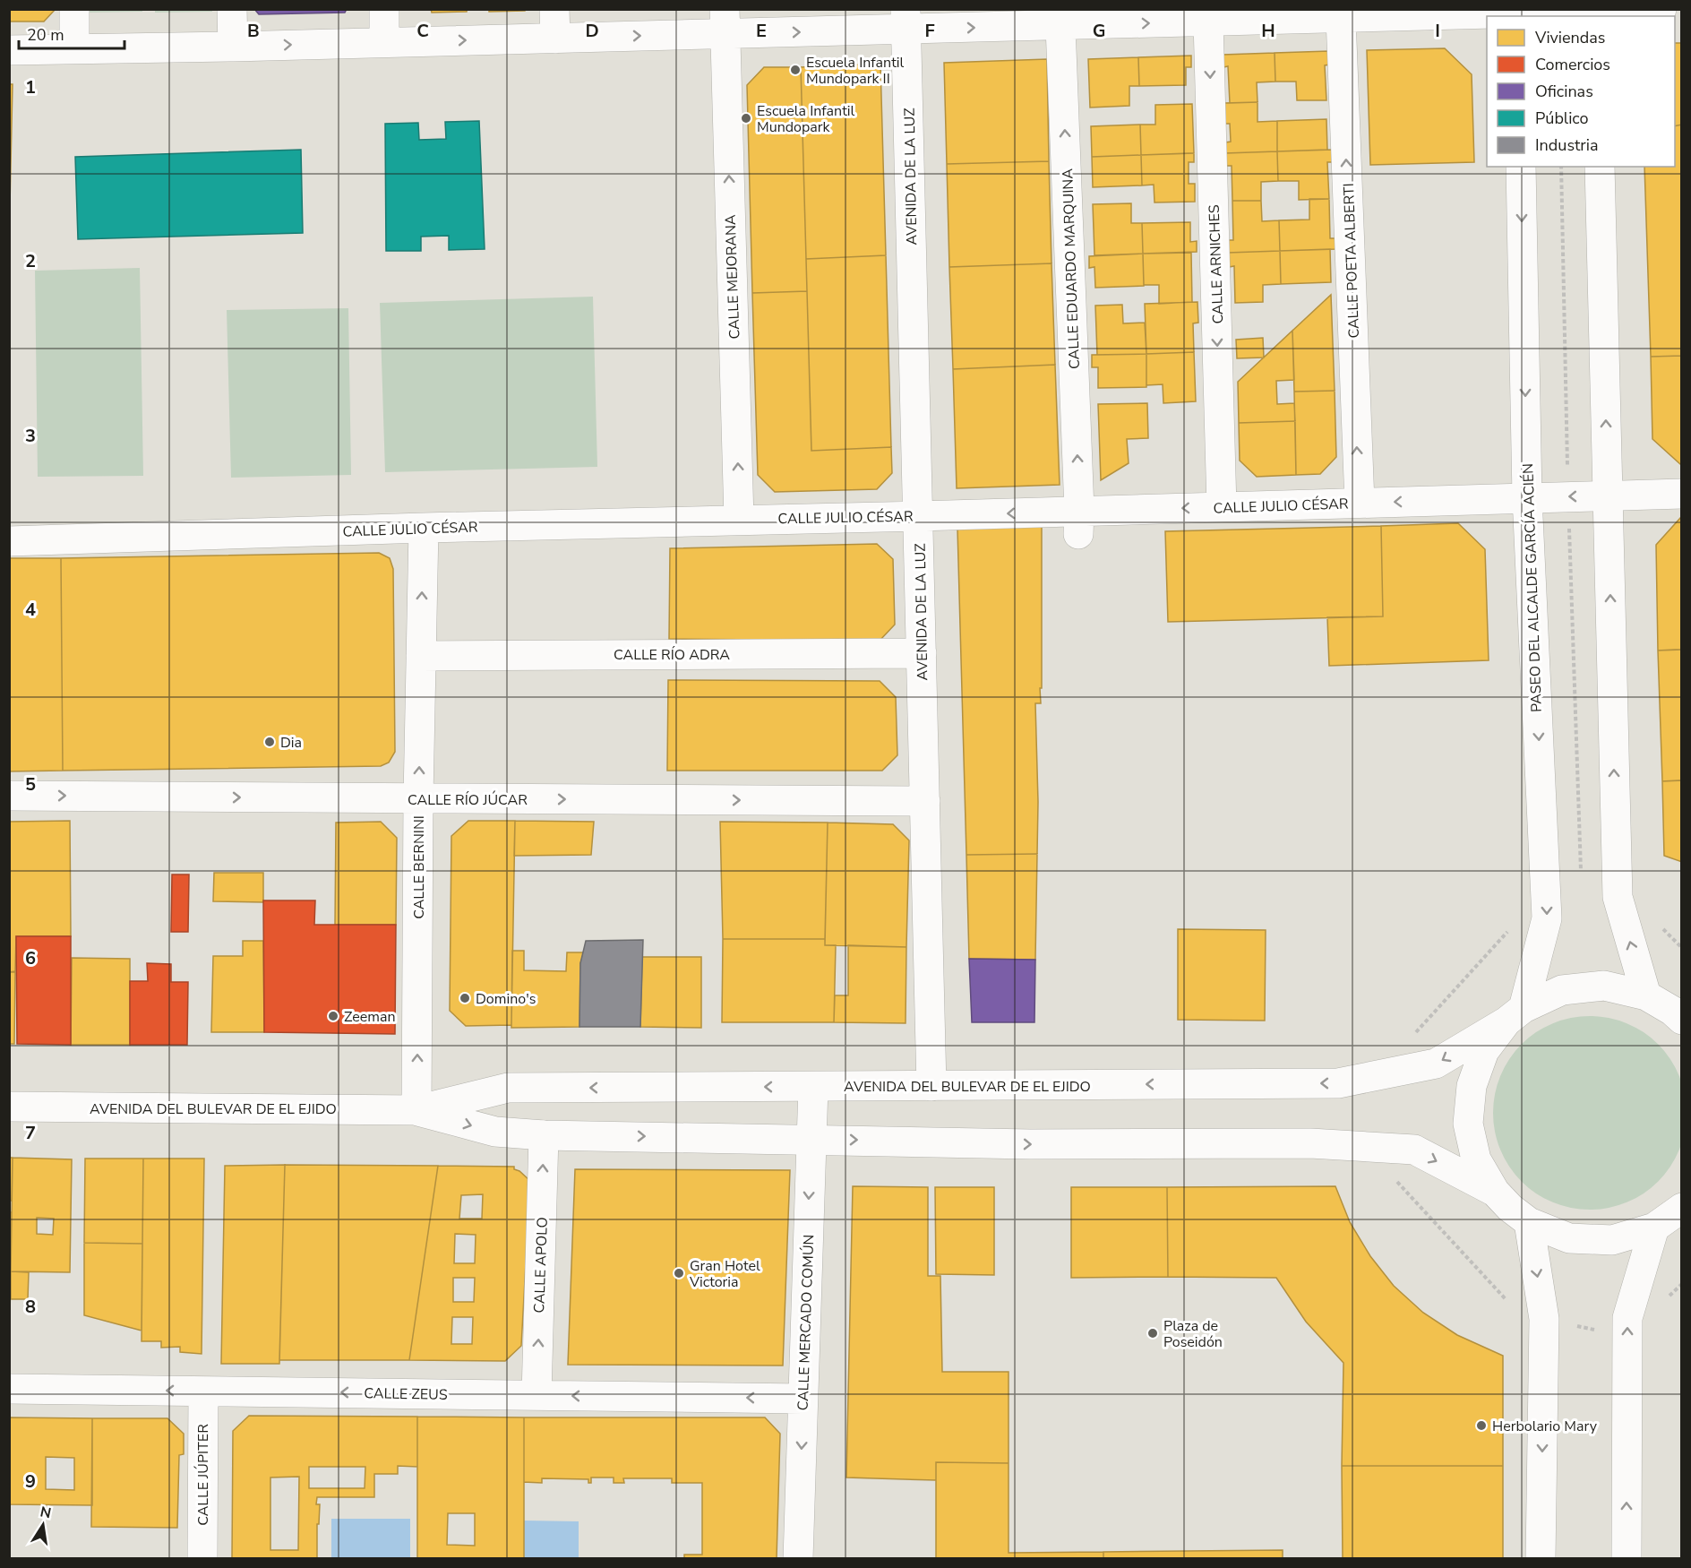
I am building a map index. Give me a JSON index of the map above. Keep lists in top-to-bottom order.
{
  "streets": {
    "street": [
      "AVENIDA DE LA LUZ",
      "CALLE POETA ALBERTI",
      "CALLE ARNICHES",
      "CALLE EDUARDO MARQUINA",
      "CALLE MEJORANA",
      "CALLE JULIO CÉSAR",
      "PASEO DEL ALCALDE GARCÍA ACIÉN",
      "CALLE RÍO ADRA",
      "CALLE RÍO JÚCAR",
      "CALLE BERNINI",
      "AVENIDA DEL BULEVAR DE EL EJIDO",
      "CALLE APOLO",
      "CALLE MERCADO COMÚN",
      "CALLE ZEUS",
      "CALLE JÚPITER"
    ]
  },
  "crossings": [
    ["AVENIDA DE LA LUZ", "CALLE JULIO CÉSAR"],
    ["AVENIDA DE LA LUZ", "CALLE RÍO ADRA"],
    ["AVENIDA DE LA LUZ", "CALLE RÍO JÚCAR"],
    ["AVENIDA DE LA LUZ", "AVENIDA DEL BULEVAR DE EL EJIDO"],
    ["CALLE POETA ALBERTI", "CALLE JULIO CÉSAR"],
    ["CALLE ARNICHES", "CALLE JULIO CÉSAR"],
    ["CALLE EDUARDO MARQUINA", "CALLE JULIO CÉSAR"],
    ["CALLE MEJORANA", "CALLE JULIO CÉSAR"],
    ["CALLE JULIO CÉSAR", "PASEO DEL ALCALDE GARCÍA ACIÉN"],
    ["CALLE JULIO CÉSAR", "CALLE BERNINI"],
    ["PASEO DEL ALCALDE GARCÍA ACIÉN", "AVENIDA DEL BULEVAR DE EL EJIDO"],
    ["CALLE RÍO ADRA", "CALLE BERNINI"],
    ["CALLE RÍO JÚCAR", "CALLE BERNINI"],
    ["CALLE BERNINI", "AVENIDA DEL BULEVAR DE EL EJIDO"],
    ["AVENIDA DEL BULEVAR DE EL EJIDO", "CALLE APOLO"],
    ["AVENIDA DEL BULEVAR DE EL EJIDO", "CALLE MERCADO COMÚN"],
    ["CALLE APOLO", "CALLE ZEUS"],
    ["CALLE MERCADO COMÚN", "CALLE ZEUS"],
    ["CALLE ZEUS", "CALLE JÚPITER"]
  ],
  "one_way": [
    "CALLE ARNICHES",
    "CALLE EDUARDO MARQUINA",
    "CALLE MEJORANA",
    "CALLE RÍO JÚCAR",
    "CALLE BERNINI",
    "CALLE APOLO",
    "CALLE MERCADO COMÚN",
    "CALLE ZEUS"
  ],
  "places": [
    "Escuela Infantil Mundopark II",
    "Escuela Infantil Mundopark",
    "Dia",
    "Domino's",
    "Zeeman",
    "Gran Hotel Victoria",
    "Plaza de Poseidón",
    "Herbolario Mary"
  ],
  "legend": [
    "Viviendas",
    "Comercios",
    "Oficinas",
    "Público",
    "Industria"
  ],
  "scale_bar": "20 m",
  "north": "top",
  "grid": {
    "columns": [
      "B",
      "C",
      "D",
      "E",
      "F",
      "G",
      "H",
      "I"
    ],
    "rows": [
      "1",
      "2",
      "3",
      "4",
      "5",
      "6",
      "7",
      "8",
      "9"
    ]
  }
}
